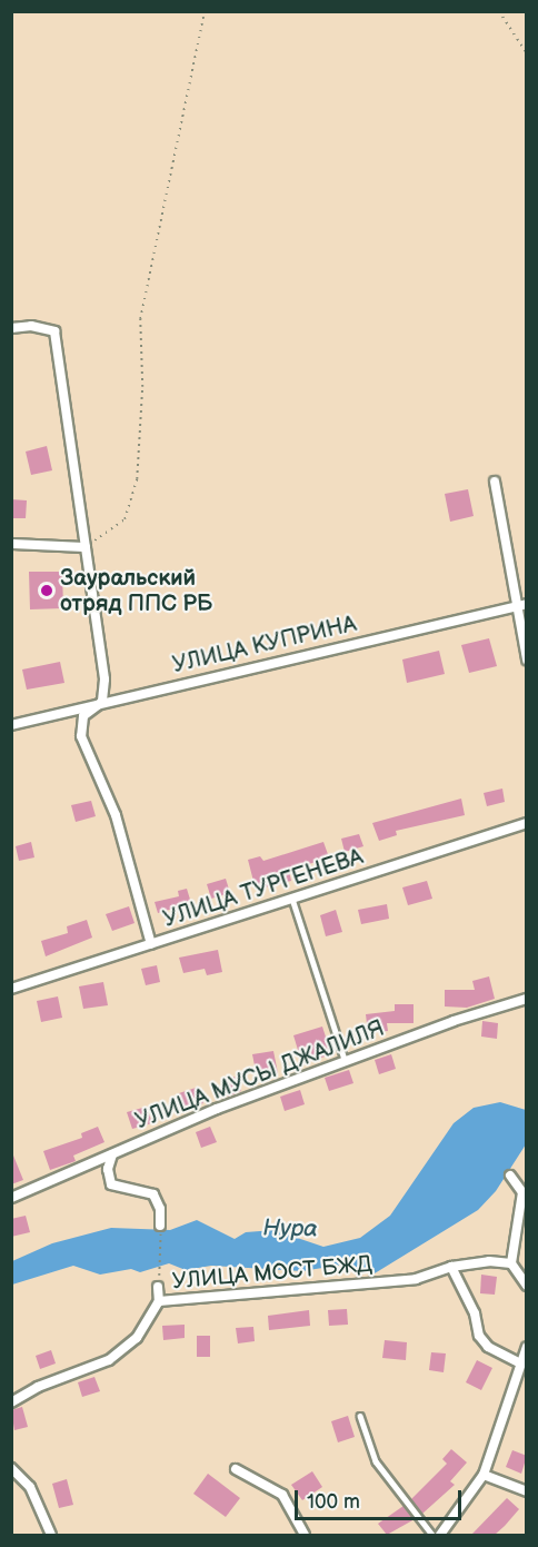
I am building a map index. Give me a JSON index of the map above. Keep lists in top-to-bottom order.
{
  "streets": {
    "street": [
      "УЛИЦА КУПРИНА",
      "УЛИЦА ТУРГЕНЕВА",
      "УЛИЦА МУСЫ ДЖАЛИЛЯ",
      "УЛИЦА МОСТ БЖД"
    ]
  },
  "water": ["Нура"],
  "places": ["Зауральский отряд ППС РБ"],
  "scale_bar": "100 m"
}
